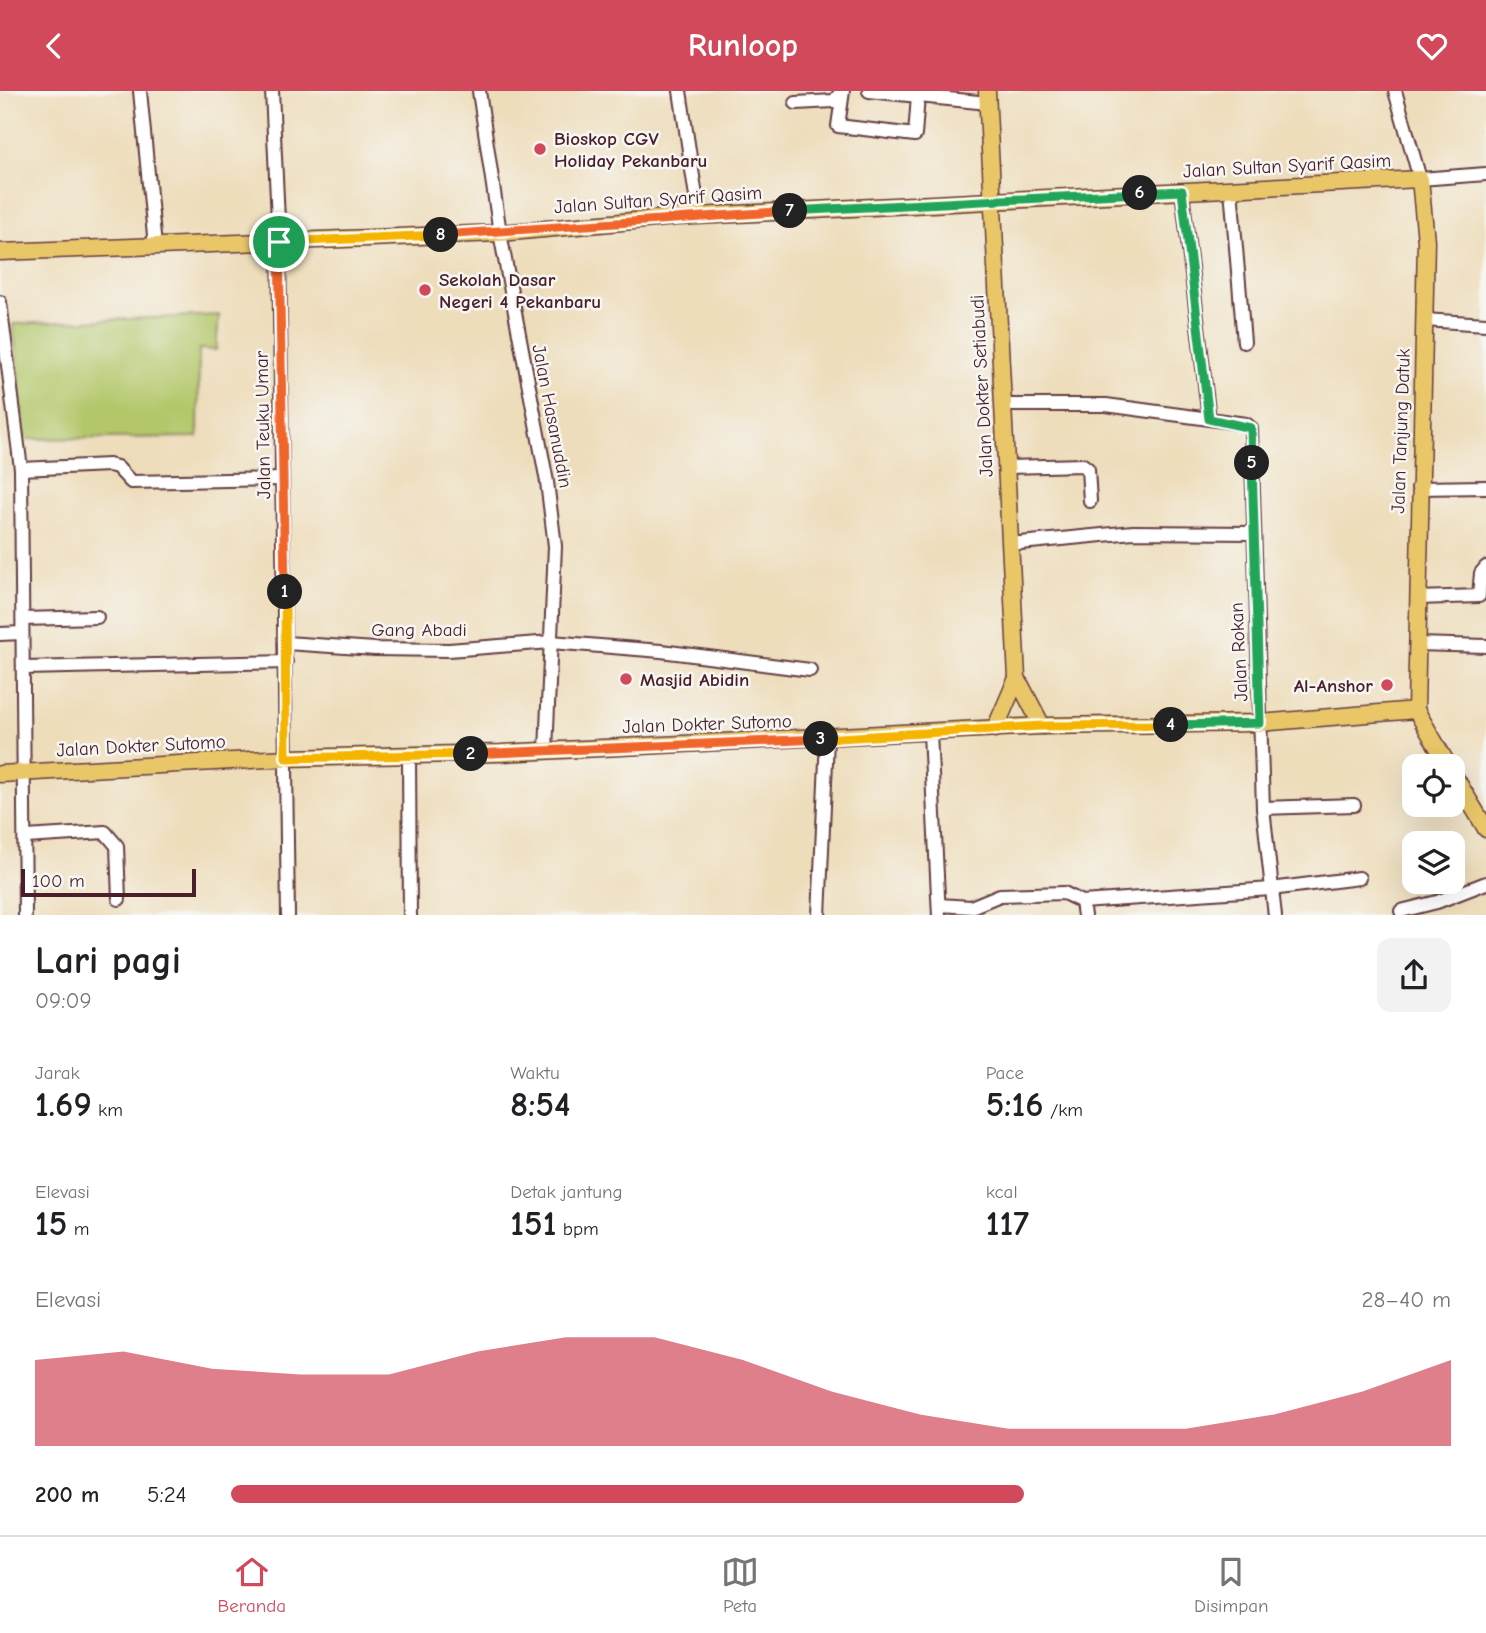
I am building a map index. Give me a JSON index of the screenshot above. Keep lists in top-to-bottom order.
{
  "streets": {
    "main road": [
      "Jalan Sultan Syarif Qasim",
      "Jalan Dokter Setiabudi",
      "Jalan Tanjung Datuk",
      "Jalan Dokter Sutomo"
    ],
    "street": [
      "Jalan Hasanuddin",
      "Jalan Teuku Umar",
      "Gang Abadi",
      "Jalan Rokan"
    ]
  },
  "crossings": [
    ["Jalan Sultan Syarif Qasim", "Jalan Dokter Setiabudi"],
    ["Jalan Sultan Syarif Qasim", "Jalan Hasanuddin"],
    ["Jalan Sultan Syarif Qasim", "Jalan Teuku Umar"],
    ["Jalan Sultan Syarif Qasim", "Jalan Tanjung Datuk"],
    ["Jalan Dokter Setiabudi", "Jalan Rokan"],
    ["Jalan Dokter Setiabudi", "Jalan Dokter Sutomo"],
    ["Jalan Hasanuddin", "Gang Abadi"],
    ["Jalan Hasanuddin", "Jalan Dokter Sutomo"],
    ["Jalan Teuku Umar", "Gang Abadi"],
    ["Jalan Teuku Umar", "Jalan Dokter Sutomo"],
    ["Jalan Tanjung Datuk", "Jalan Dokter Sutomo"],
    ["Jalan Rokan", "Jalan Dokter Sutomo"]
  ],
  "places": [
    "Bioskop CGV Holiday Pekanbaru",
    "Sekolah Dasar Negeri 4 Pekanbaru",
    "Masjid Abidin",
    "Al-Anshor"
  ],
  "scale_bar": "100 m",
  "page": {
    "header": "Runloop",
    "pins": [
      "6",
      "7",
      "8",
      "5",
      "1",
      "4",
      "3",
      "2"
    ],
    "scale": "100 m",
    "heading": ["Lari pagi", "09:09"],
    "stats": [
      ["Jarak", "1.69 km"],
      ["Waktu", "8:54"],
      ["Pace", "5:16 /km"],
      ["Elevasi", "15 m"],
      ["Detak jantung", "151 bpm"],
      ["kcal", "117"]
    ],
    "chart": ["Elevasi", "28–40 m"],
    "list": [
      {
        "name": "200 m",
        "note": "5:24"
      }
    ],
    "tabs": ["Beranda", "Peta", "Disimpan"]
  }
}
